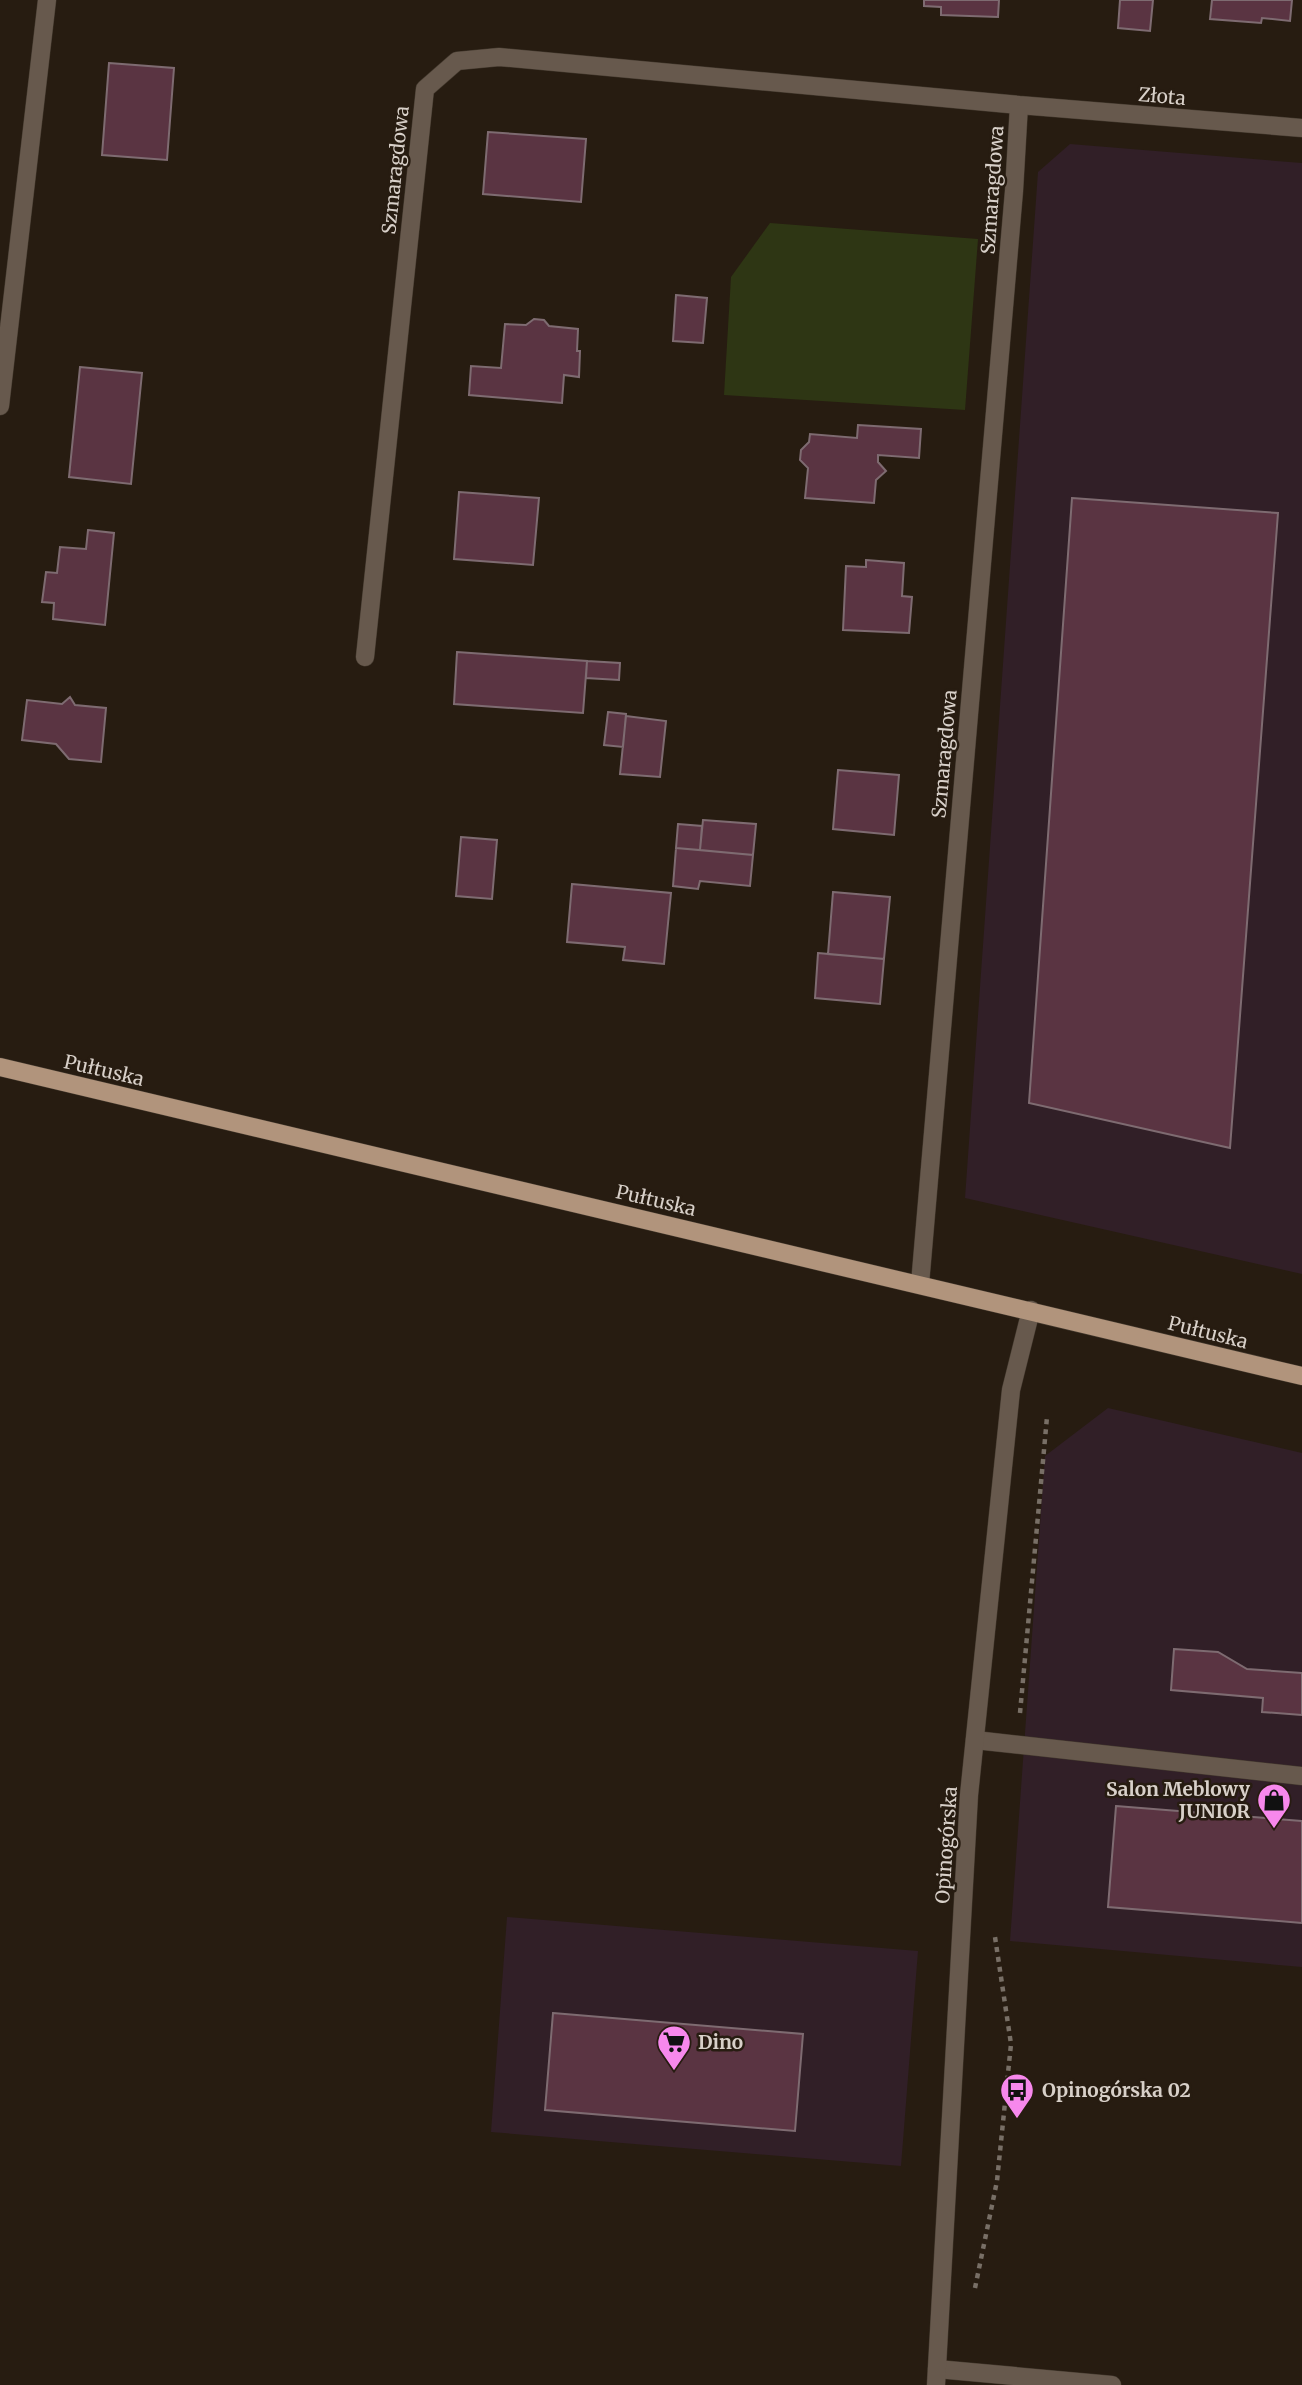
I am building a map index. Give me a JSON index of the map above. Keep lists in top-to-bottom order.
{
  "streets": {
    "main road": ["Pułtuska"],
    "street": ["Złota", "Szmaragdowa", "Opinogórska"]
  },
  "crossings": [
    ["Złota", "Szmaragdowa"],
    ["Szmaragdowa", "Pułtuska"],
    ["Pułtuska", "Opinogórska"]
  ],
  "places": {
    "shop": ["Salon Meblowy JUNIOR"],
    "supermarket": ["Dino"],
    "bus stop": ["Opinogórska 02"]
  }
}
